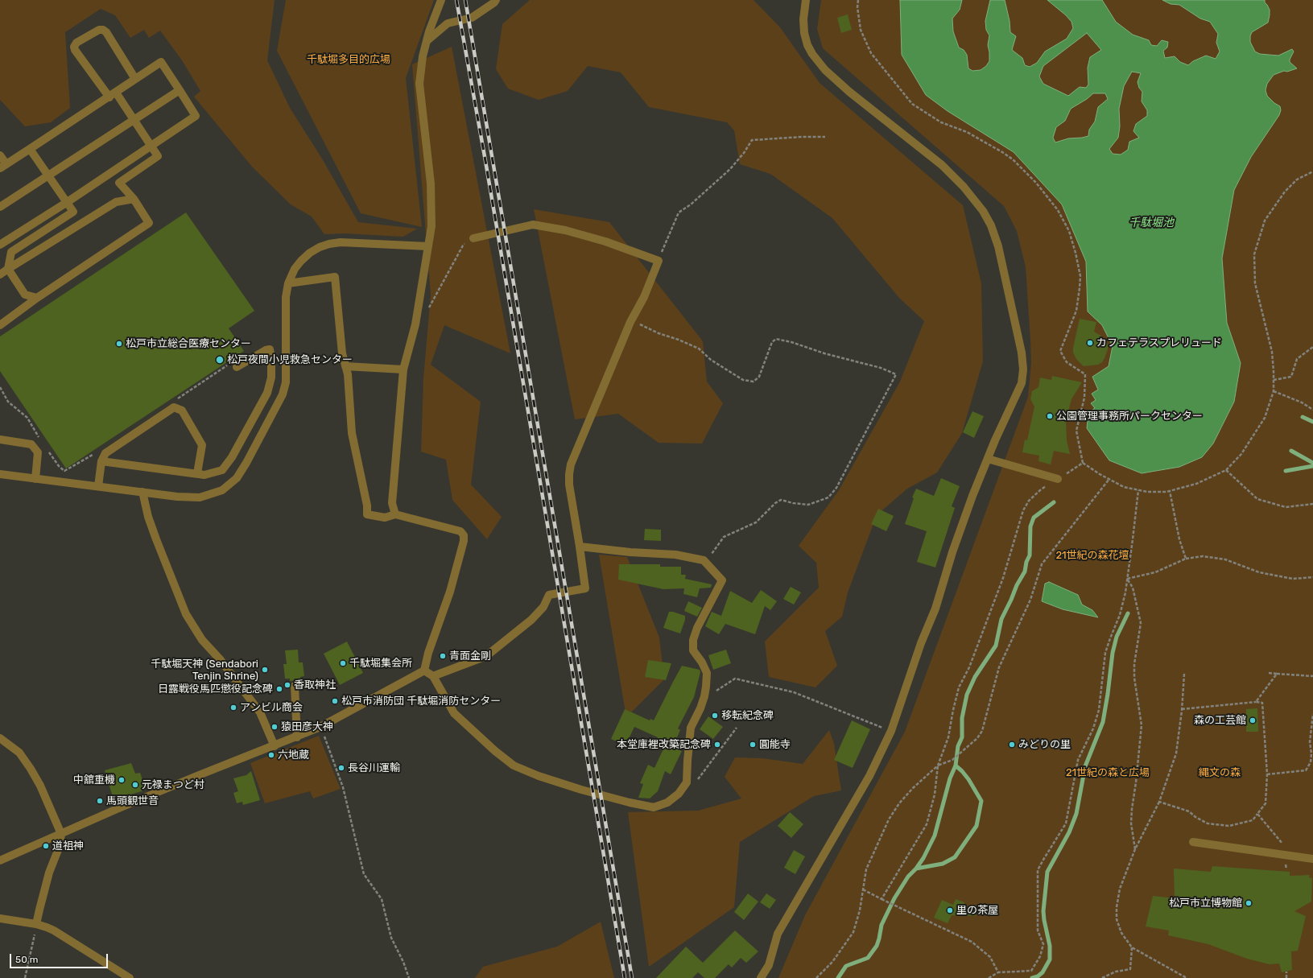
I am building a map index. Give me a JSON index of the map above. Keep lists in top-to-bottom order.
{
  "water": ["千駄堀池"],
  "parks": [
    "千駄堀多目的広場",
    "21世紀の森花壇",
    "21世紀の森と広場",
    "縄文の森"
  ],
  "places": [
    "カフェテラスプレリュード",
    "松戸市立総合医療センター",
    "松戸夜間小児救急センター",
    "公園管理事務所パークセンター",
    "青面金剛",
    "千駄堀集会所",
    "千駄堀天神 (Sendabori Tenjin Shrine)",
    "香取神社",
    "日露戦役馬匹懲役記念碑",
    "松戸市消防団 千駄堀消防センター",
    "アンビル商会",
    "移転紀念碑",
    "森の工芸館",
    "猿田彦大神",
    "本堂庫裡改築記念碑",
    "圓能寺",
    "みどりの里",
    "六地蔵",
    "長谷川運輸",
    "中舘重機",
    "元禄まつど村",
    "馬頭観世音",
    "道祖神",
    "松戸市立博物館",
    "里の茶屋"
  ],
  "scale_bar": "50 m"
}
